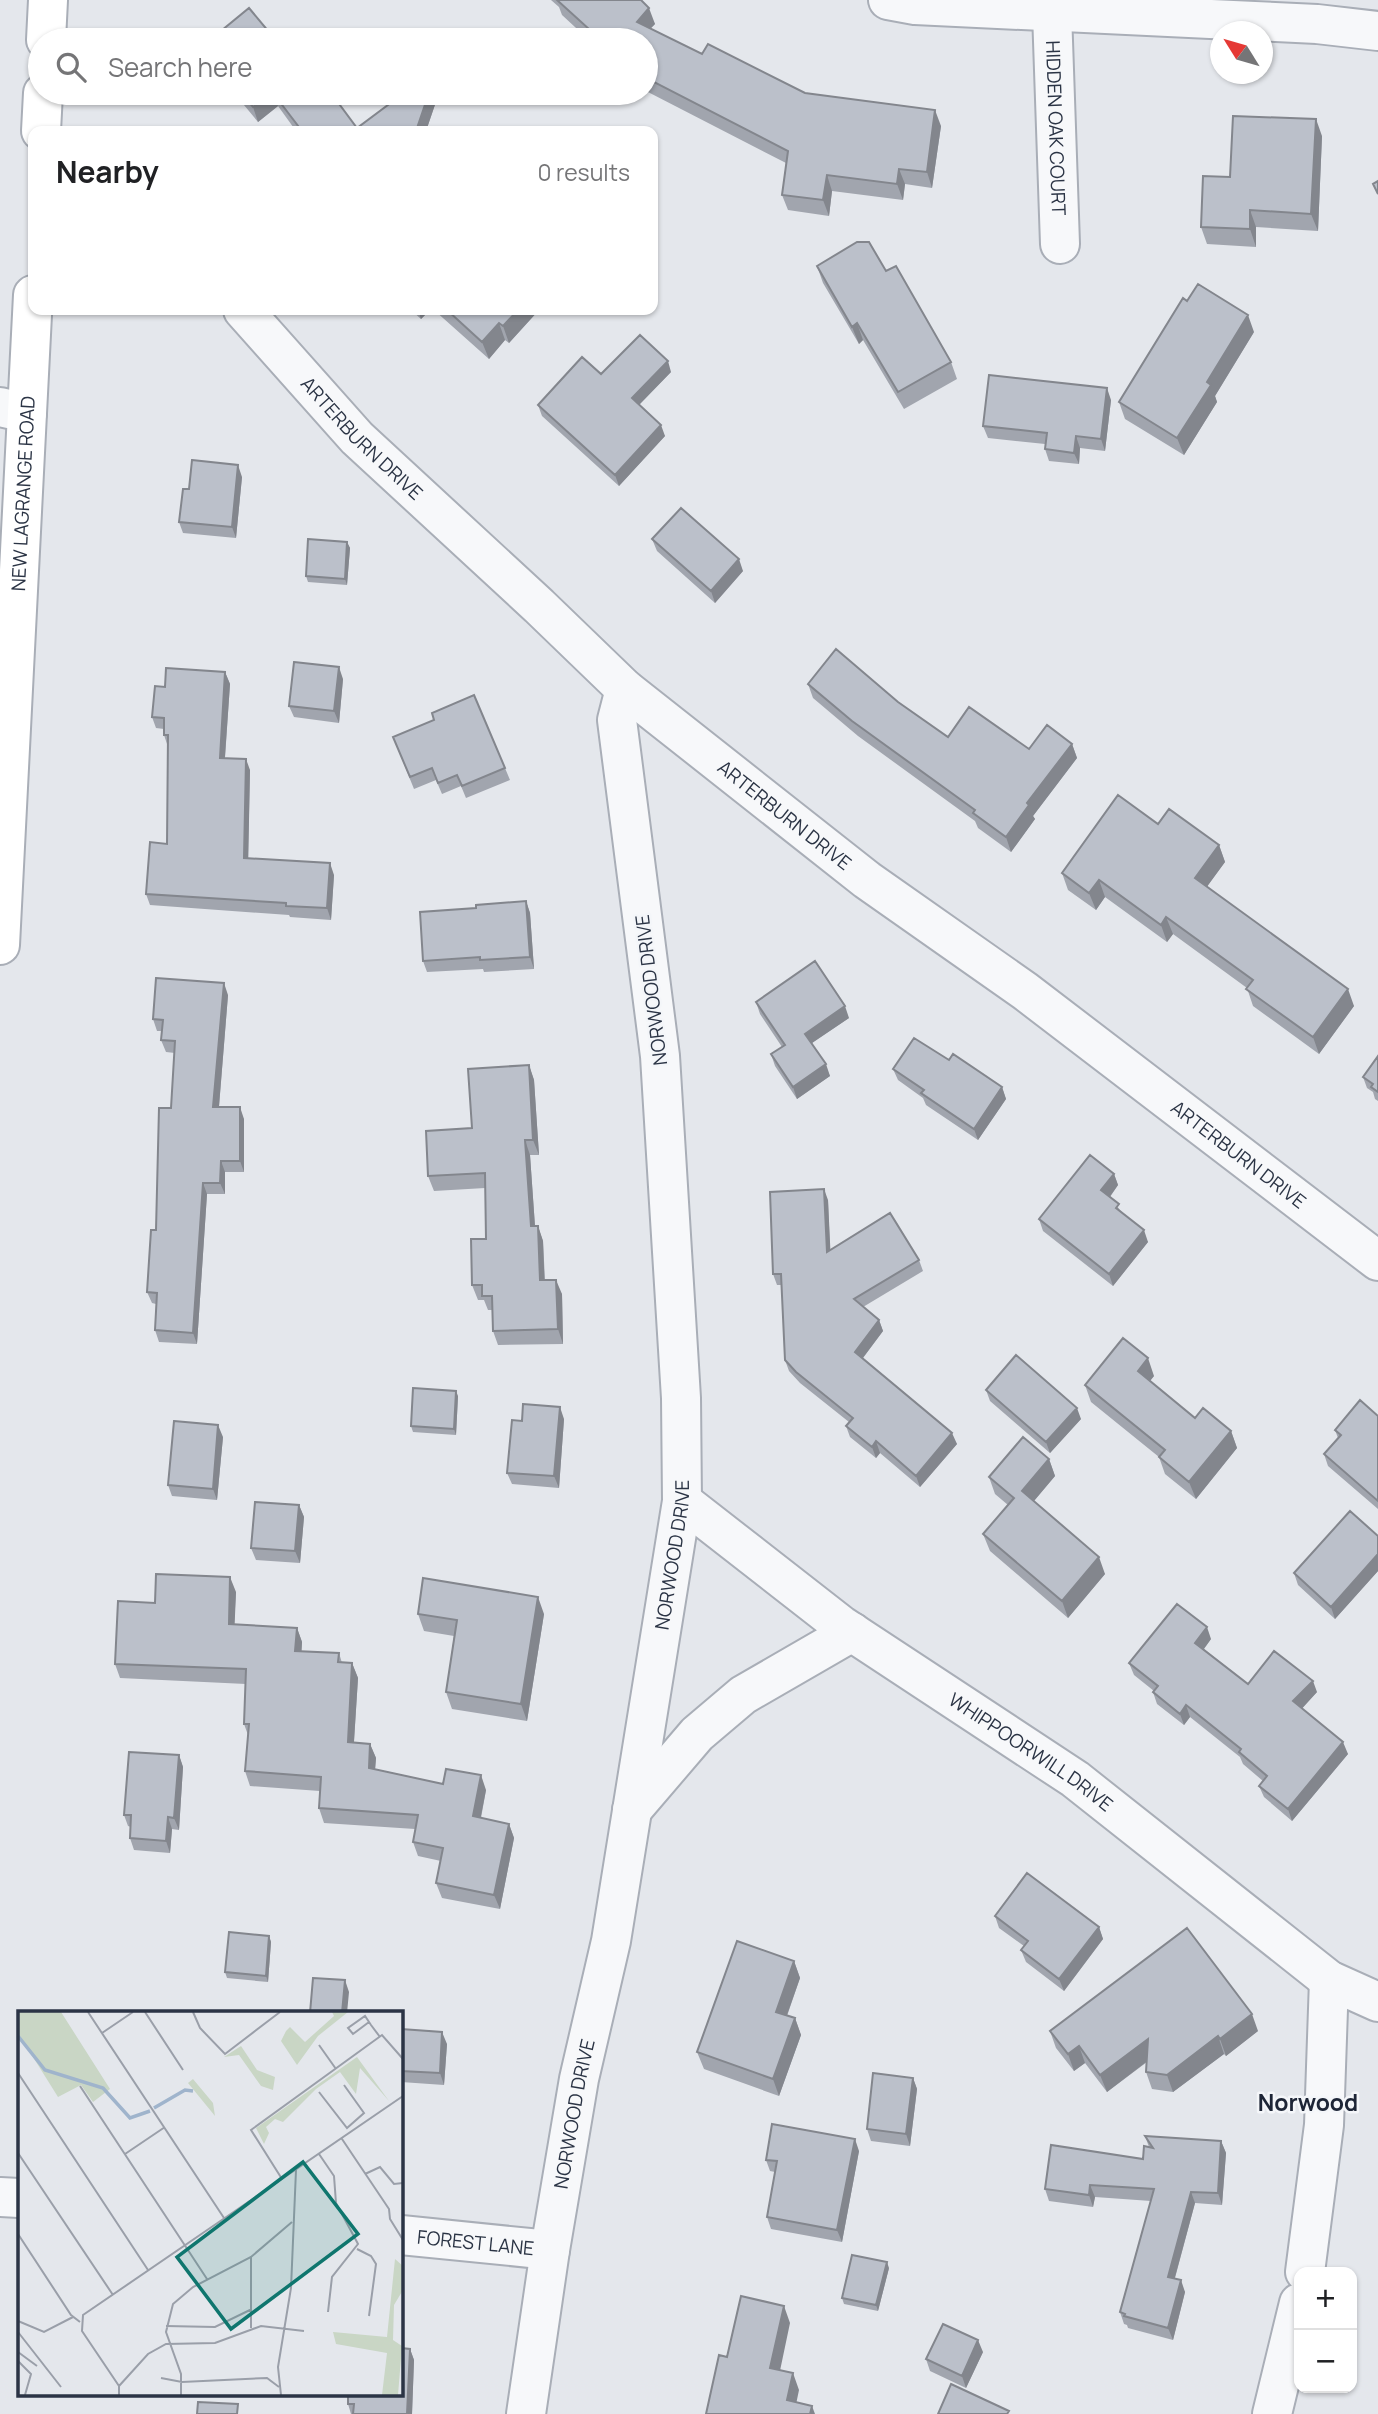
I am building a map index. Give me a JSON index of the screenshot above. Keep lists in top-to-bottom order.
{
  "streets": {
    "main road": ["NEW LAGRANGE ROAD"],
    "street": [
      "HIDDEN OAK COURT",
      "ARTERBURN DRIVE",
      "NORWOOD DRIVE",
      "WHIPPOORWILL DRIVE",
      "FOREST LANE"
    ]
  },
  "crossings": [
    ["ARTERBURN DRIVE", "NORWOOD DRIVE"],
    ["NORWOOD DRIVE", "WHIPPOORWILL DRIVE"],
    ["NORWOOD DRIVE", "FOREST LANE"]
  ],
  "districts": ["Norwood"],
  "north": "top left",
  "page": {
    "search": "Search here",
    "heading": ["Nearby", "0 results"],
    "map_buttons": ["+", "−"]
  }
}
